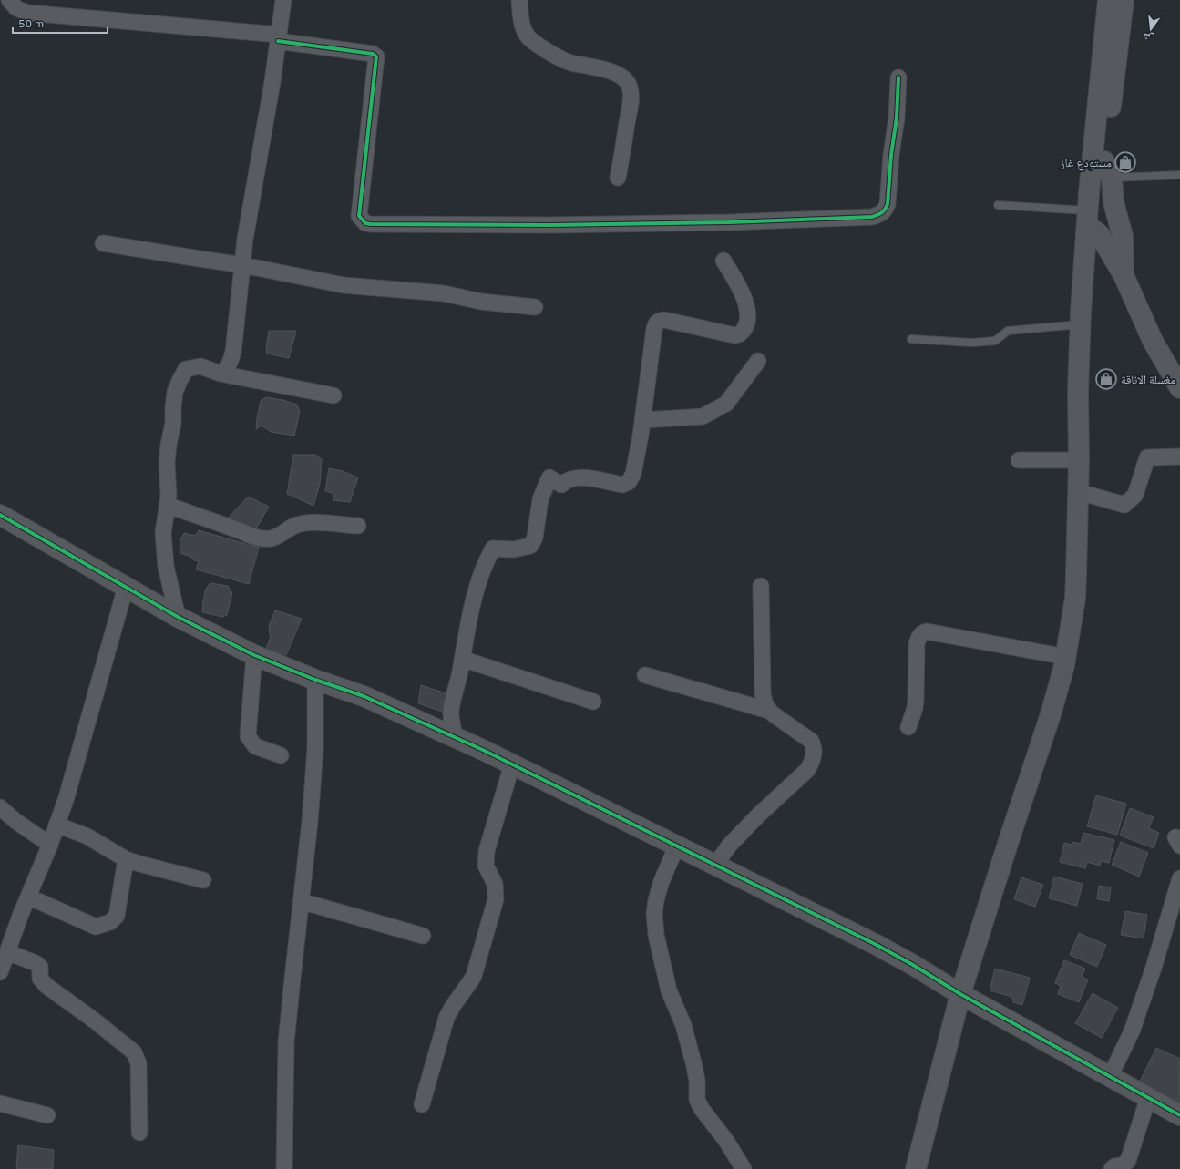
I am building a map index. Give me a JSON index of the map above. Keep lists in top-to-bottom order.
{
  "places": {
    "shop": ["مستودع غاز", "مغسلة الاناقة"]
  },
  "scale_bar": "50 m",
  "north": "bottom"
}
